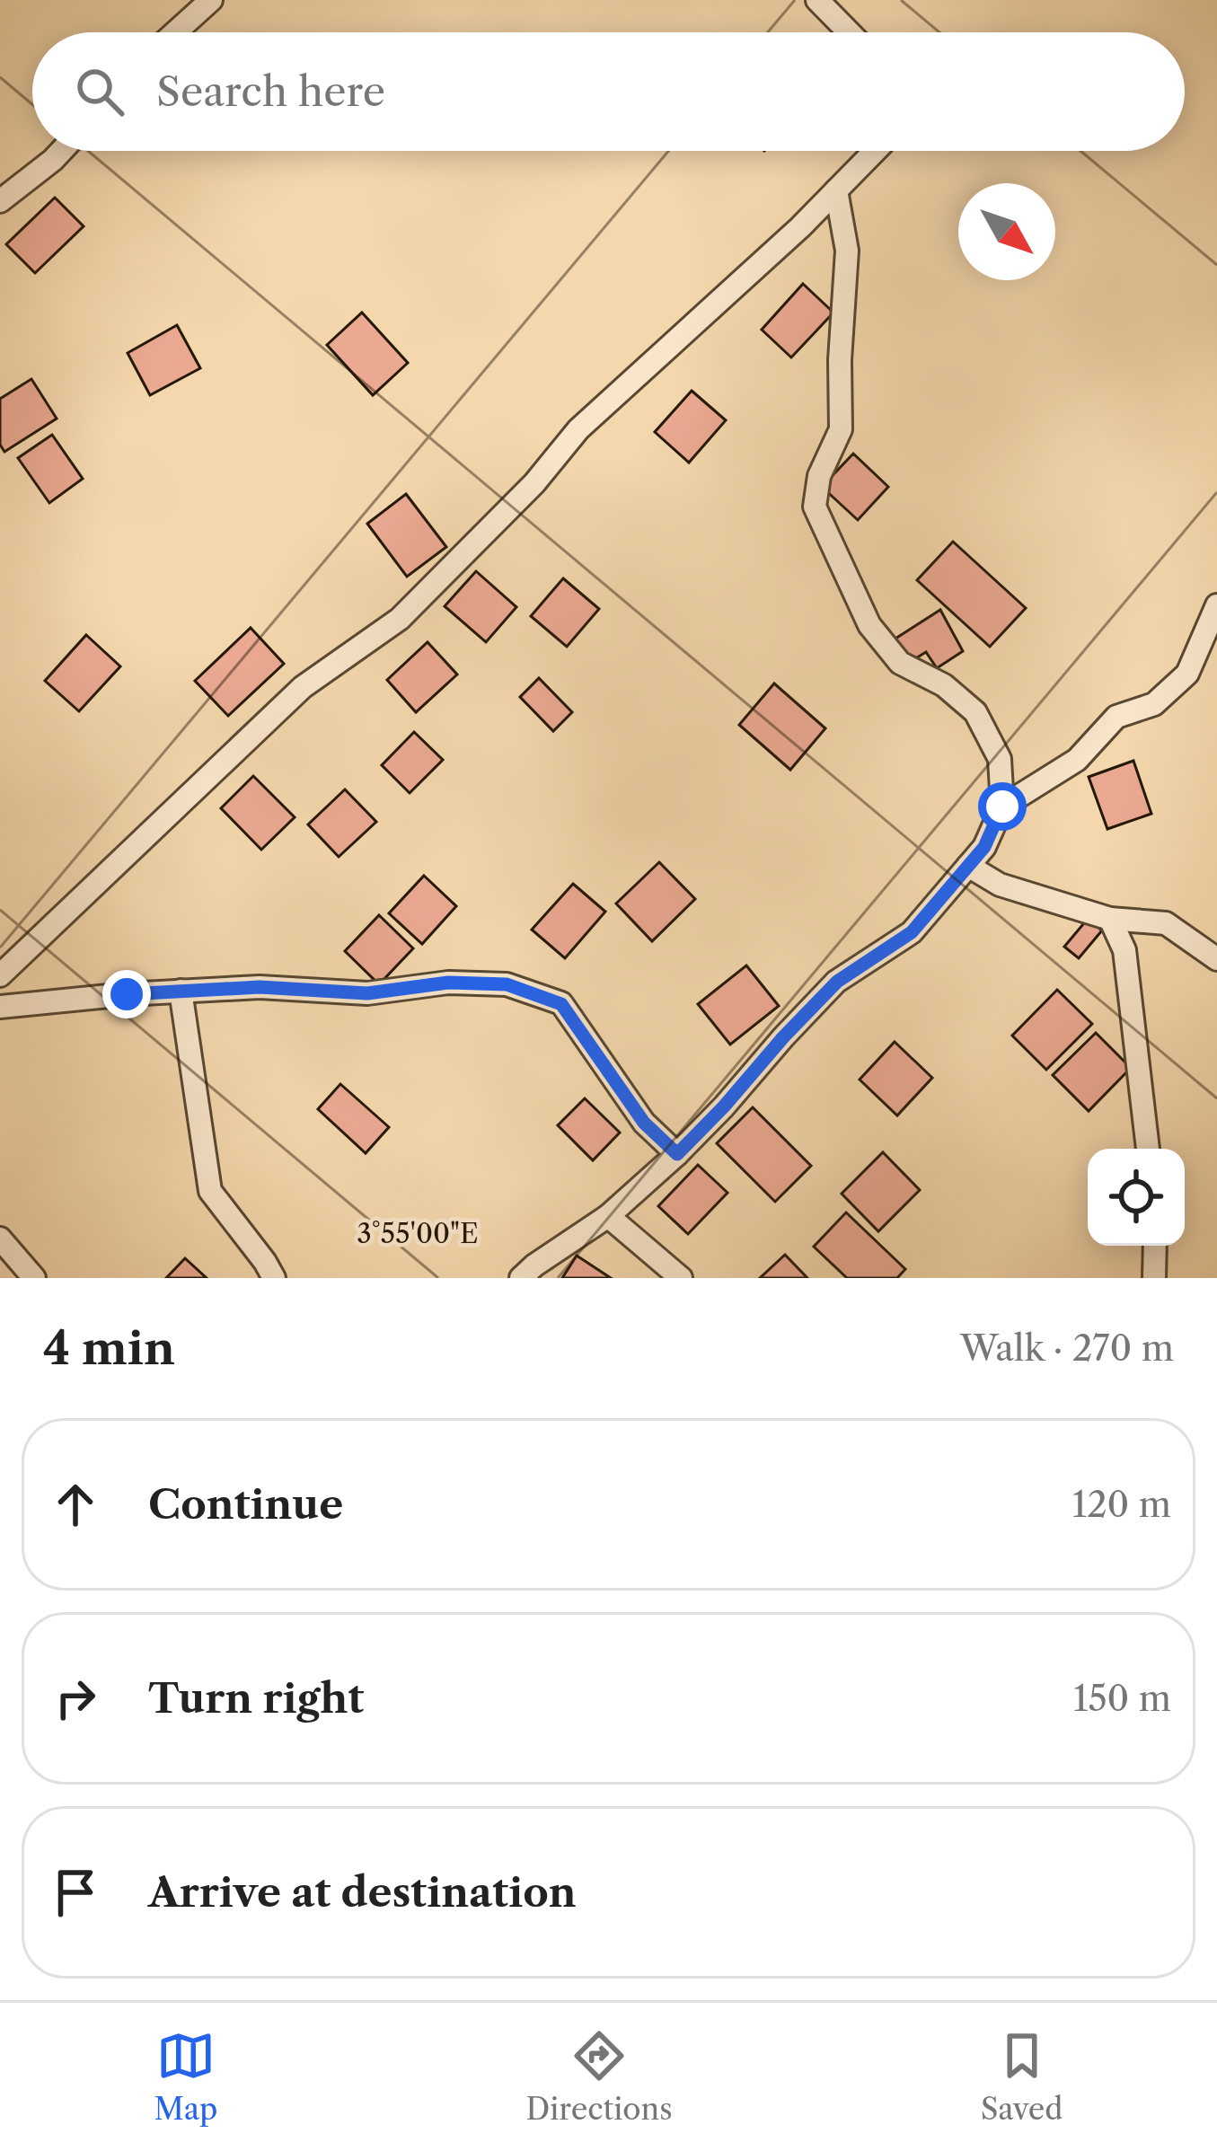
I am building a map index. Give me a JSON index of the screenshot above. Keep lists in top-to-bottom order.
{
  "north": "bottom right",
  "page": {
    "search": "Search here",
    "heading": ["4 min", "Walk · 270 m"],
    "list": [
      ["Continue", "120 m"],
      ["Turn right", "150 m"],
      "Arrive at destination"
    ],
    "nav": ["Map", "Directions", "Saved"]
  },
  "coordinates": ["3°55'00\"E"]
}
